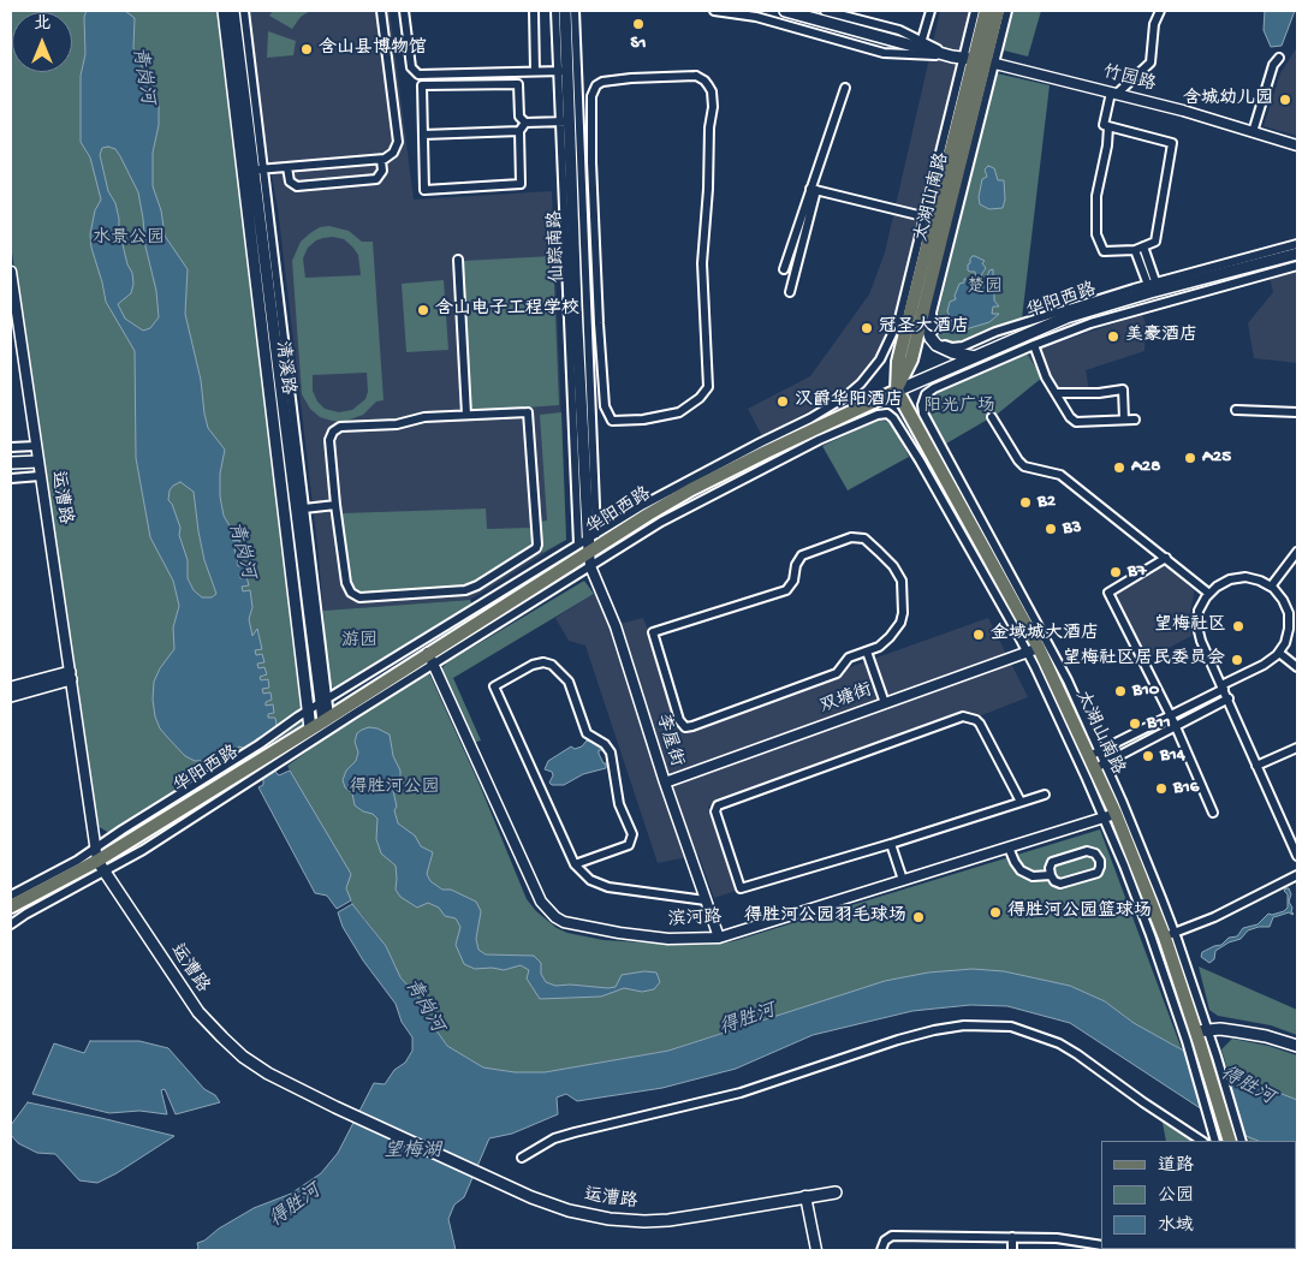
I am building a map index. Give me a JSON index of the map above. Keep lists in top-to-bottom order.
{
  "streets": {
    "main road": [
      "太湖山南路",
      "仙踪南路",
      "华阳西路",
      "清溪路",
      "运漕路"
    ],
    "street": [
      "竹园路",
      "双塘街",
      "李屋街",
      "滨河路"
    ]
  },
  "crossings": [
    ["竹园路", "太湖山南路"],
    ["太湖山南路", "华阳西路"],
    ["太湖山南路", "双塘街"],
    ["太湖山南路", "滨河路"],
    ["仙踪南路", "华阳西路"],
    ["仙踪南路", "李屋街"],
    ["华阳西路", "清溪路"],
    ["华阳西路", "运漕路"],
    ["华阳西路", "李屋街"],
    ["华阳西路", "滨河路"],
    ["双塘街", "李屋街"],
    ["李屋街", "滨河路"]
  ],
  "water": ["青岗河", "得胜河", "望梅湖"],
  "parks": [
    "水景公园",
    "楚园",
    "阳光广场",
    "游园",
    "得胜河公园"
  ],
  "places": [
    "S1",
    "含山县博物馆",
    "含城幼儿园",
    "含山电子工程学校",
    "冠圣大酒店",
    "美豪酒店",
    "汉爵华阳酒店",
    "A25",
    "A28",
    "B2",
    "B3",
    "B7",
    "望梅社区",
    "金域城大酒店",
    "望梅社区居民委员会",
    "B10",
    "B11",
    "B14",
    "B16",
    "得胜河公园篮球场",
    "得胜河公园羽毛球场"
  ],
  "legend": ["道路", "公园", "水域"],
  "north": "top"
}
